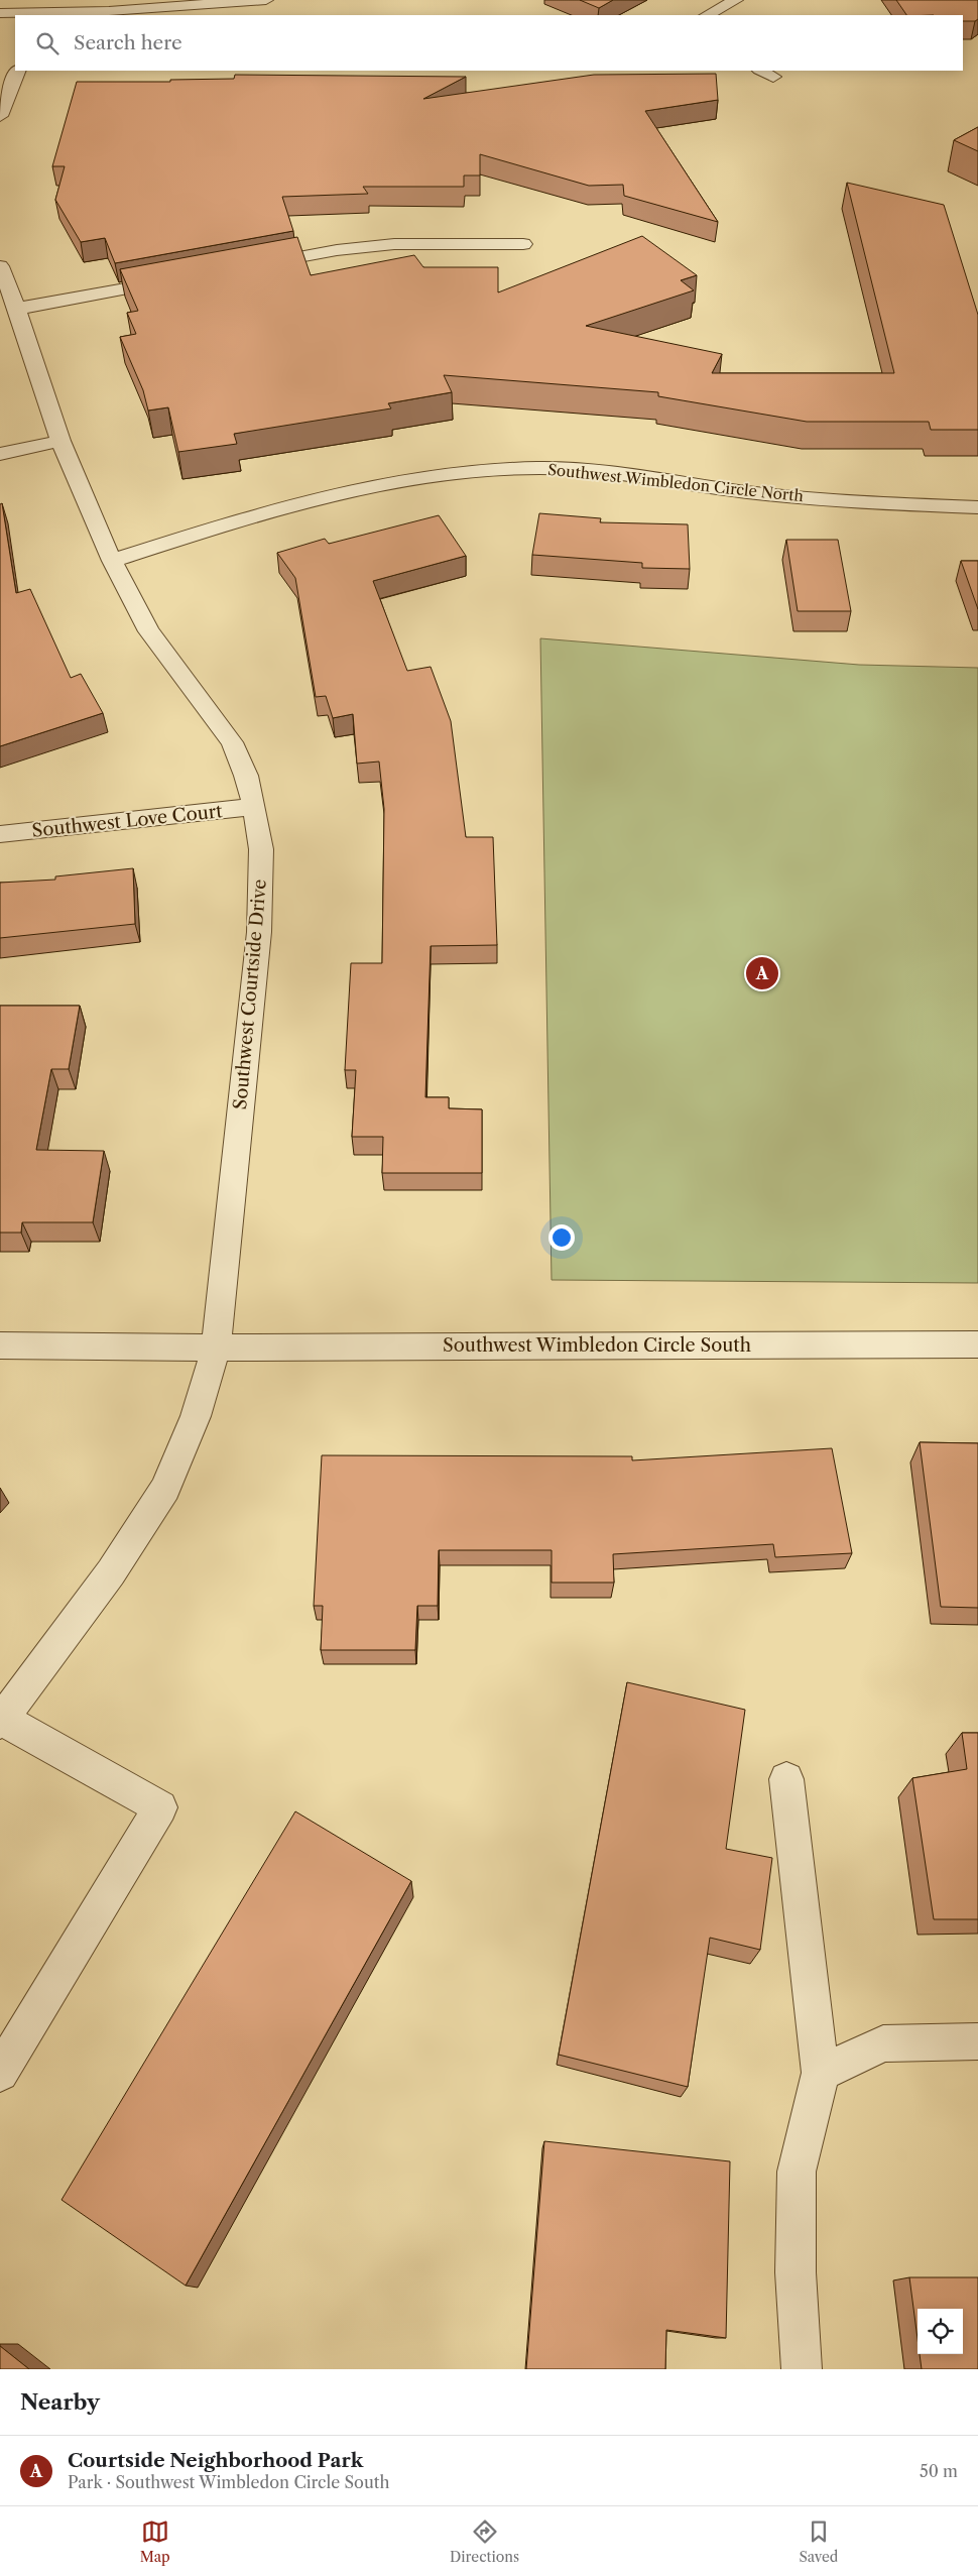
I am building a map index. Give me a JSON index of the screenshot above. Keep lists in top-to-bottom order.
{
  "streets": {
    "street": [
      "Southwest Wimbledon Circle North",
      "Southwest Love Court",
      "Southwest Courtside Drive",
      "Southwest Wimbledon Circle South"
    ]
  },
  "crossings": [
    ["Southwest Wimbledon Circle North", "Southwest Courtside Drive"],
    ["Southwest Love Court", "Southwest Courtside Drive"],
    ["Southwest Courtside Drive", "Southwest Wimbledon Circle South"]
  ],
  "page": {
    "search": "Search here",
    "pins": "A",
    "heading": "Nearby",
    "list": [
      {
        "mark": "A",
        "name": "Courtside Neighborhood Park",
        "note": "Park · Southwest Wimbledon Circle South",
        "value": "50 m"
      }
    ],
    "nav": ["Map", "Directions", "Saved"]
  }
}
